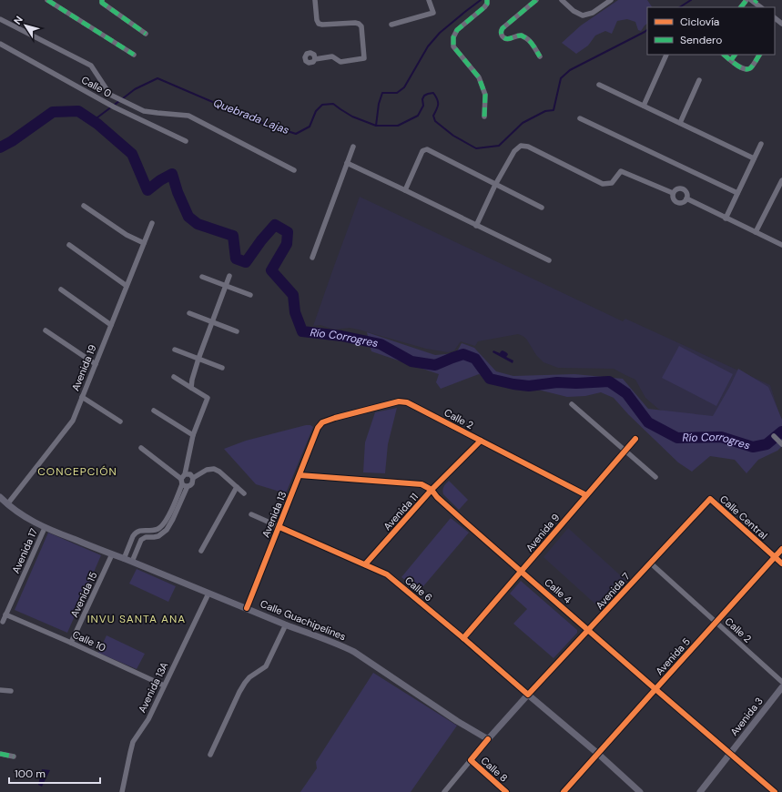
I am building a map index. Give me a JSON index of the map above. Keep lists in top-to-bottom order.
{
  "streets": {
    "street": [
      "Calle 0",
      "Avenida 19",
      "Calle 2",
      "Avenida 11",
      "Avenida 13",
      "Calle Central",
      "Avenida 9",
      "Avenida 17",
      "Calle 6",
      "Calle 4",
      "Avenida 7",
      "Avenida 15",
      "Calle Guachipelines",
      "Calle 10",
      "Avenida 5",
      "Avenida 13A",
      "Avenida 3",
      "Calle 8"
    ]
  },
  "crossings": [
    ["Avenida 19", "Calle Guachipelines"],
    ["Calle 2", "Avenida 11"],
    ["Calle 2", "Avenida 13"],
    ["Calle 2", "Avenida 9"],
    ["Calle 2", "Avenida 7"],
    ["Calle 2", "Avenida 5"],
    ["Avenida 11", "Calle 6"],
    ["Avenida 11", "Calle 4"],
    ["Avenida 13", "Calle 6"],
    ["Avenida 13", "Calle 4"],
    ["Avenida 13", "Calle Guachipelines"],
    ["Calle Central", "Avenida 7"],
    ["Calle Central", "Avenida 5"],
    ["Avenida 9", "Calle 6"],
    ["Avenida 9", "Calle 4"],
    ["Avenida 17", "Calle Guachipelines"],
    ["Avenida 17", "Calle 10"],
    ["Calle 6", "Avenida 7"],
    ["Calle 6", "Avenida 5"],
    ["Calle 4", "Avenida 7"],
    ["Calle 4", "Avenida 5"],
    ["Calle 4", "Avenida 3"],
    ["Avenida 7", "Calle Guachipelines"],
    ["Avenida 7", "Calle 8"],
    ["Avenida 15", "Calle Guachipelines"],
    ["Avenida 15", "Calle 10"],
    ["Calle Guachipelines", "Avenida 13A"],
    ["Calle 10", "Avenida 13A"]
  ],
  "districts": ["CONCEPCIÓN", "INVU SANTA ANA"],
  "water": ["Quebrada Lajas", "Río Corrogres"],
  "legend": ["Ciclovía", "Sendero"],
  "scale_bar": "100 m",
  "north": "top left"
}
